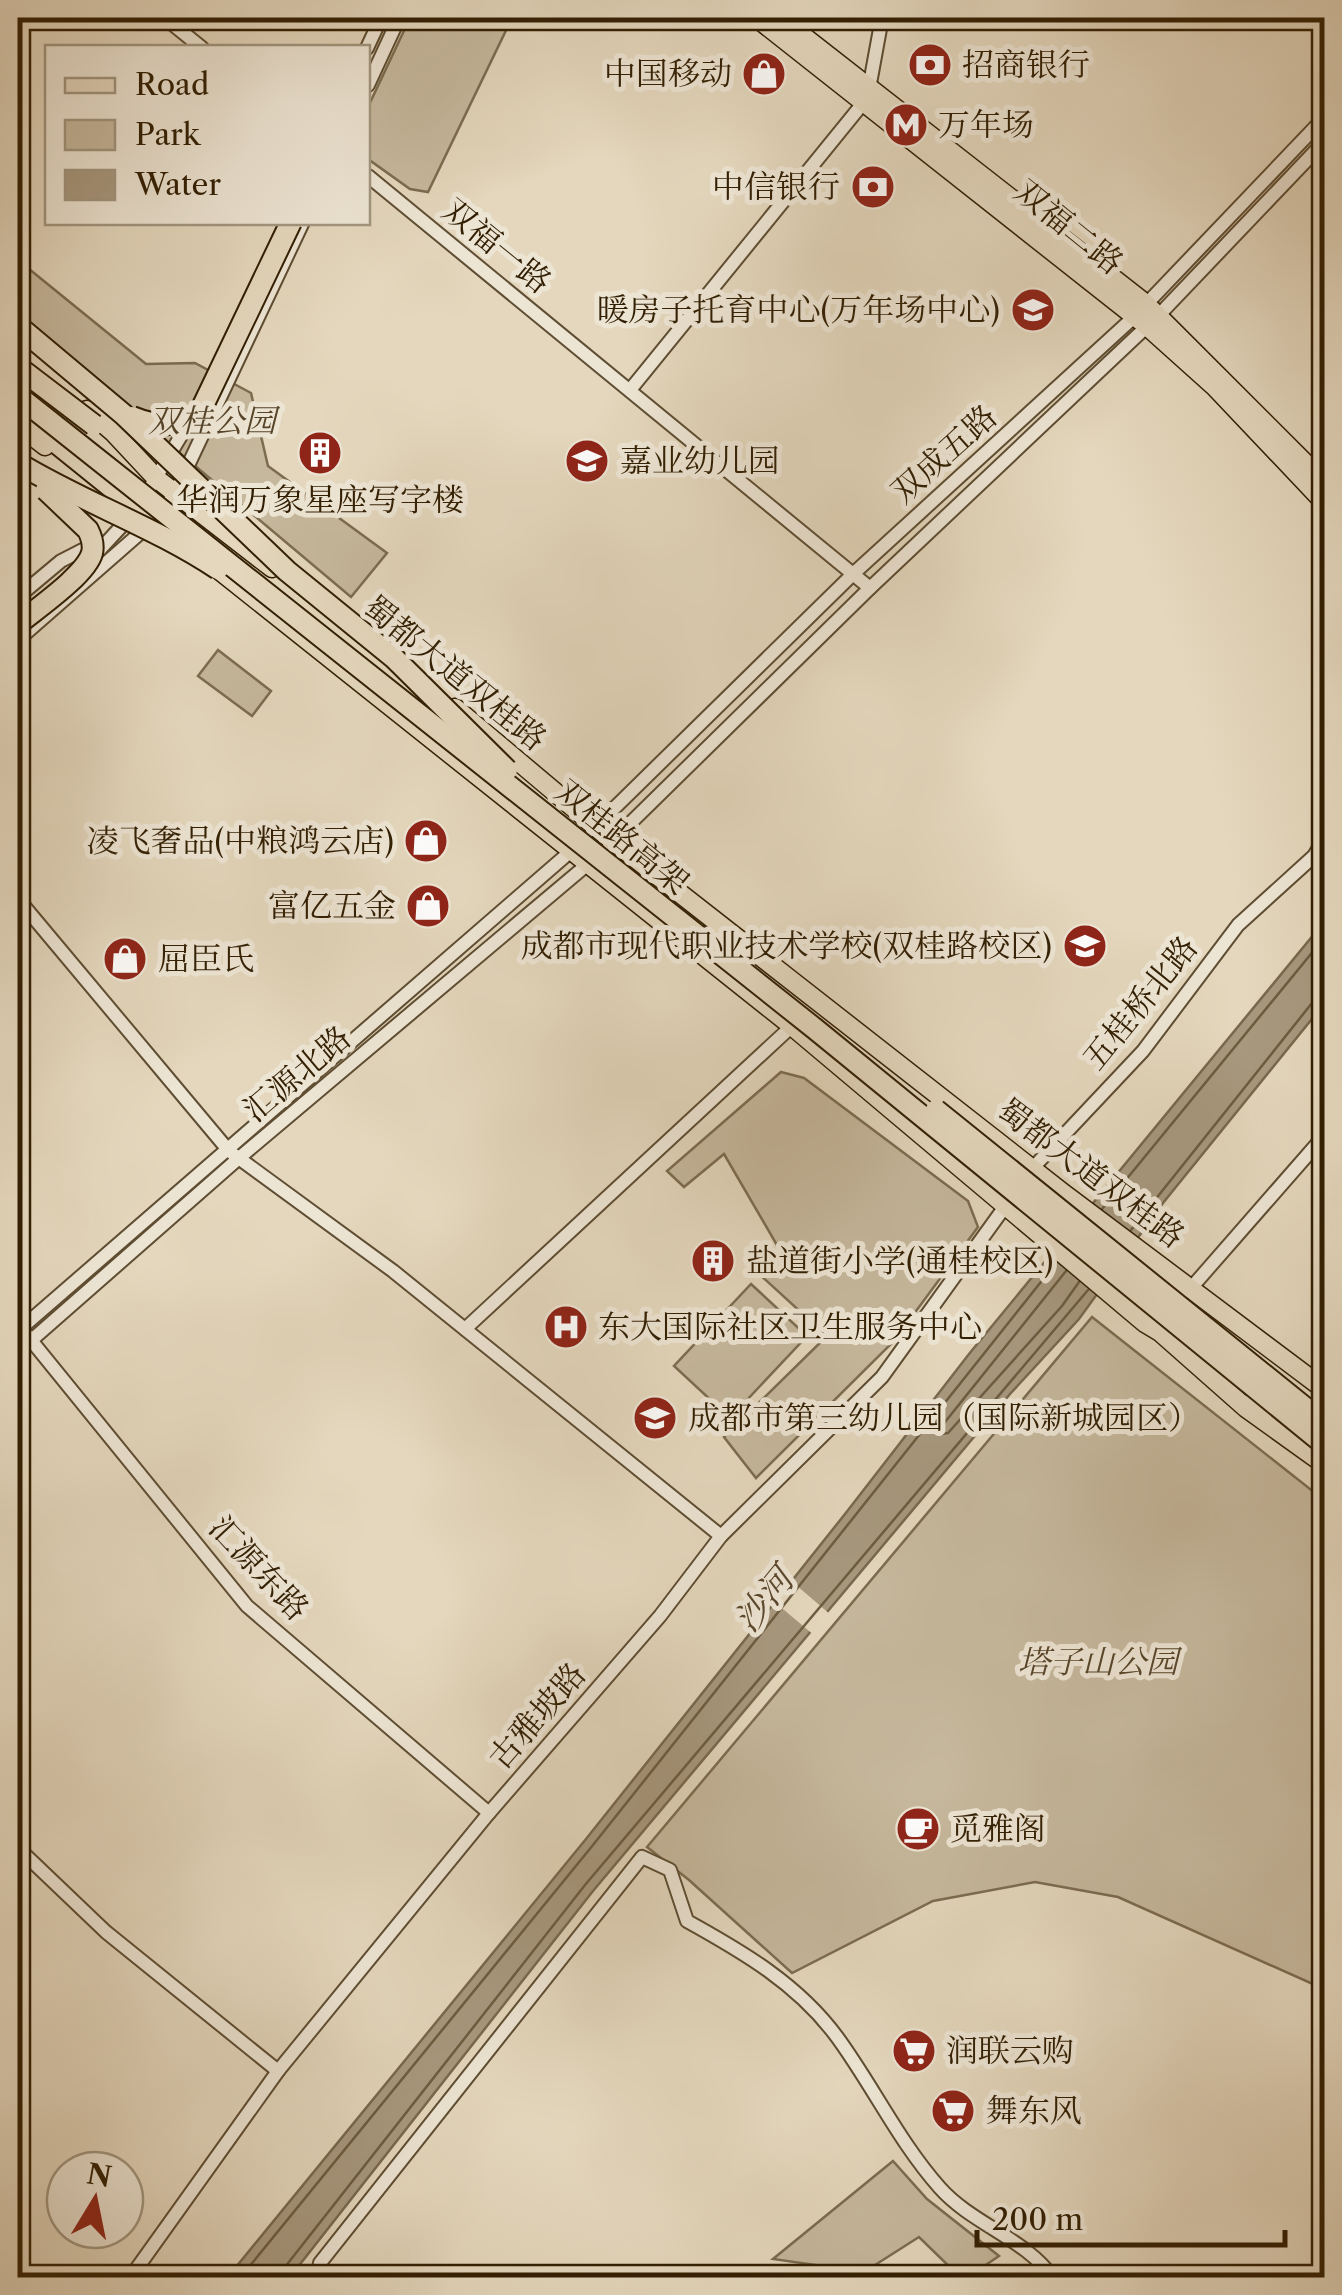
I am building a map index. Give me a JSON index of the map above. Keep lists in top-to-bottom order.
{
  "streets": {
    "highway": ["双桂路高架"],
    "main road": ["双福二路", "蜀都大道双桂路"],
    "street": [
      "双福一路",
      "双成五路",
      "五桂桥北路",
      "汇源北路",
      "汇源东路",
      "古雅坡路"
    ]
  },
  "crossings": [
    ["双福二路", "双成五路"],
    ["双福一路", "双成五路"],
    ["双成五路", "蜀都大道双桂路"],
    ["双成五路", "汇源北路"],
    ["蜀都大道双桂路", "双桂路高架"],
    ["蜀都大道双桂路", "五桂桥北路"],
    ["蜀都大道双桂路", "汇源北路"],
    ["蜀都大道双桂路", "古雅坡路"],
    ["五桂桥北路", "古雅坡路"],
    ["汇源北路", "汇源东路"],
    ["汇源东路", "古雅坡路"]
  ],
  "water": ["沙河"],
  "parks": ["双桂公园", "塔子山公园"],
  "places": {
    "bank": ["招商银行", "中信银行"],
    "shop": [
      "中国移动",
      "凌飞奢品(中粮鸿云店)",
      "富亿五金",
      "屈臣氏"
    ],
    "metro station": ["万年场"],
    "school or university": [
      "暖房子托育中心(万年场中心)",
      "嘉业幼儿园",
      "成都市现代职业技术学校(双桂路校区)",
      "成都市第三幼儿园（国际新城园区）"
    ],
    "building": ["华润万象星座写字楼", "盐道街小学(通桂校区)"],
    "hospital": ["东大国际社区卫生服务中心"],
    "cafe": ["觅雅阁"],
    "supermarket": ["润联云购", "舞东风"]
  },
  "legend": ["Road", "Park", "Water"],
  "scale_bar": "200 m",
  "north": "top"
}
